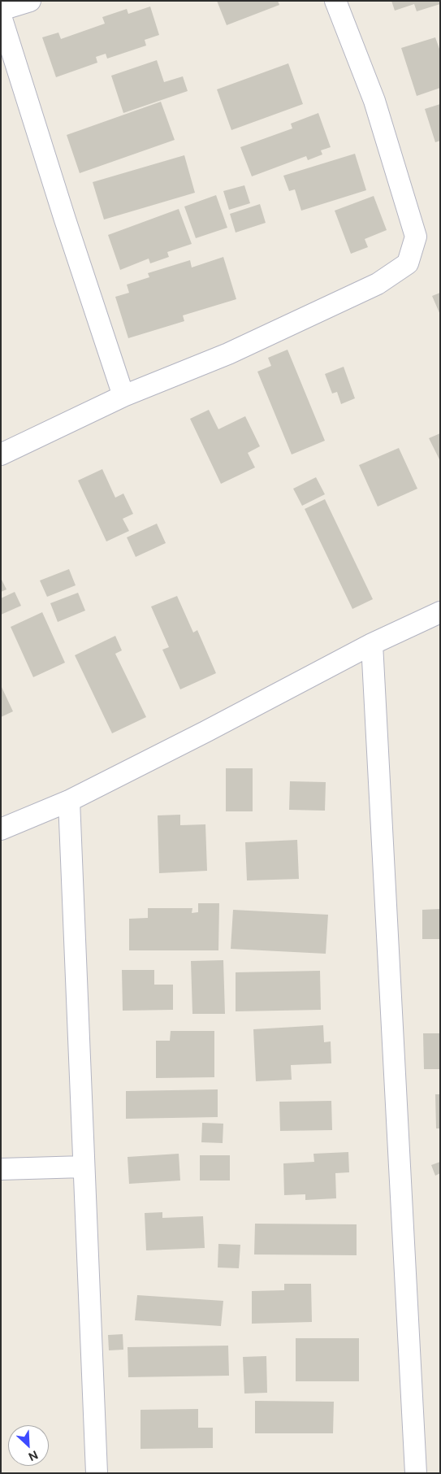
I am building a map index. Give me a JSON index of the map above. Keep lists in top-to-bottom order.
{
  "north": "bottom right"
}
